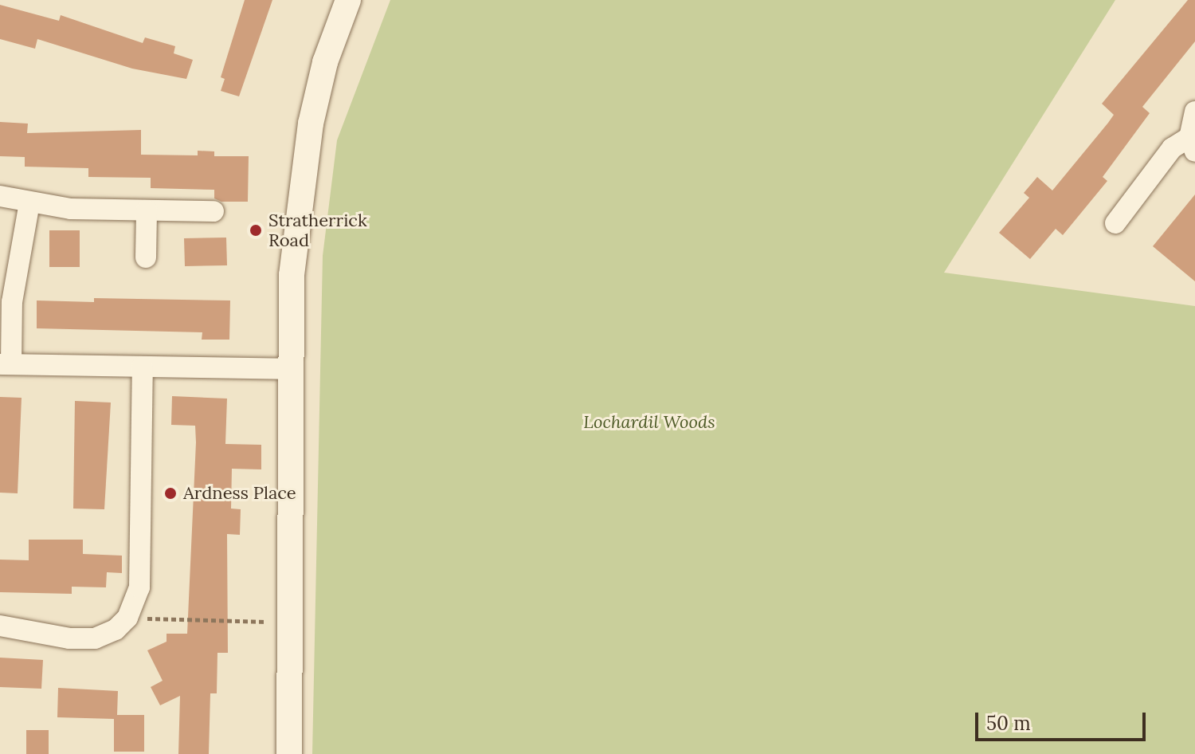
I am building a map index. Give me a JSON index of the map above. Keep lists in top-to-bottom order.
{
  "parks": ["Lochardil Woods"],
  "places": ["Stratherrick Road", "Ardness Place"],
  "scale_bar": "50 m"
}
